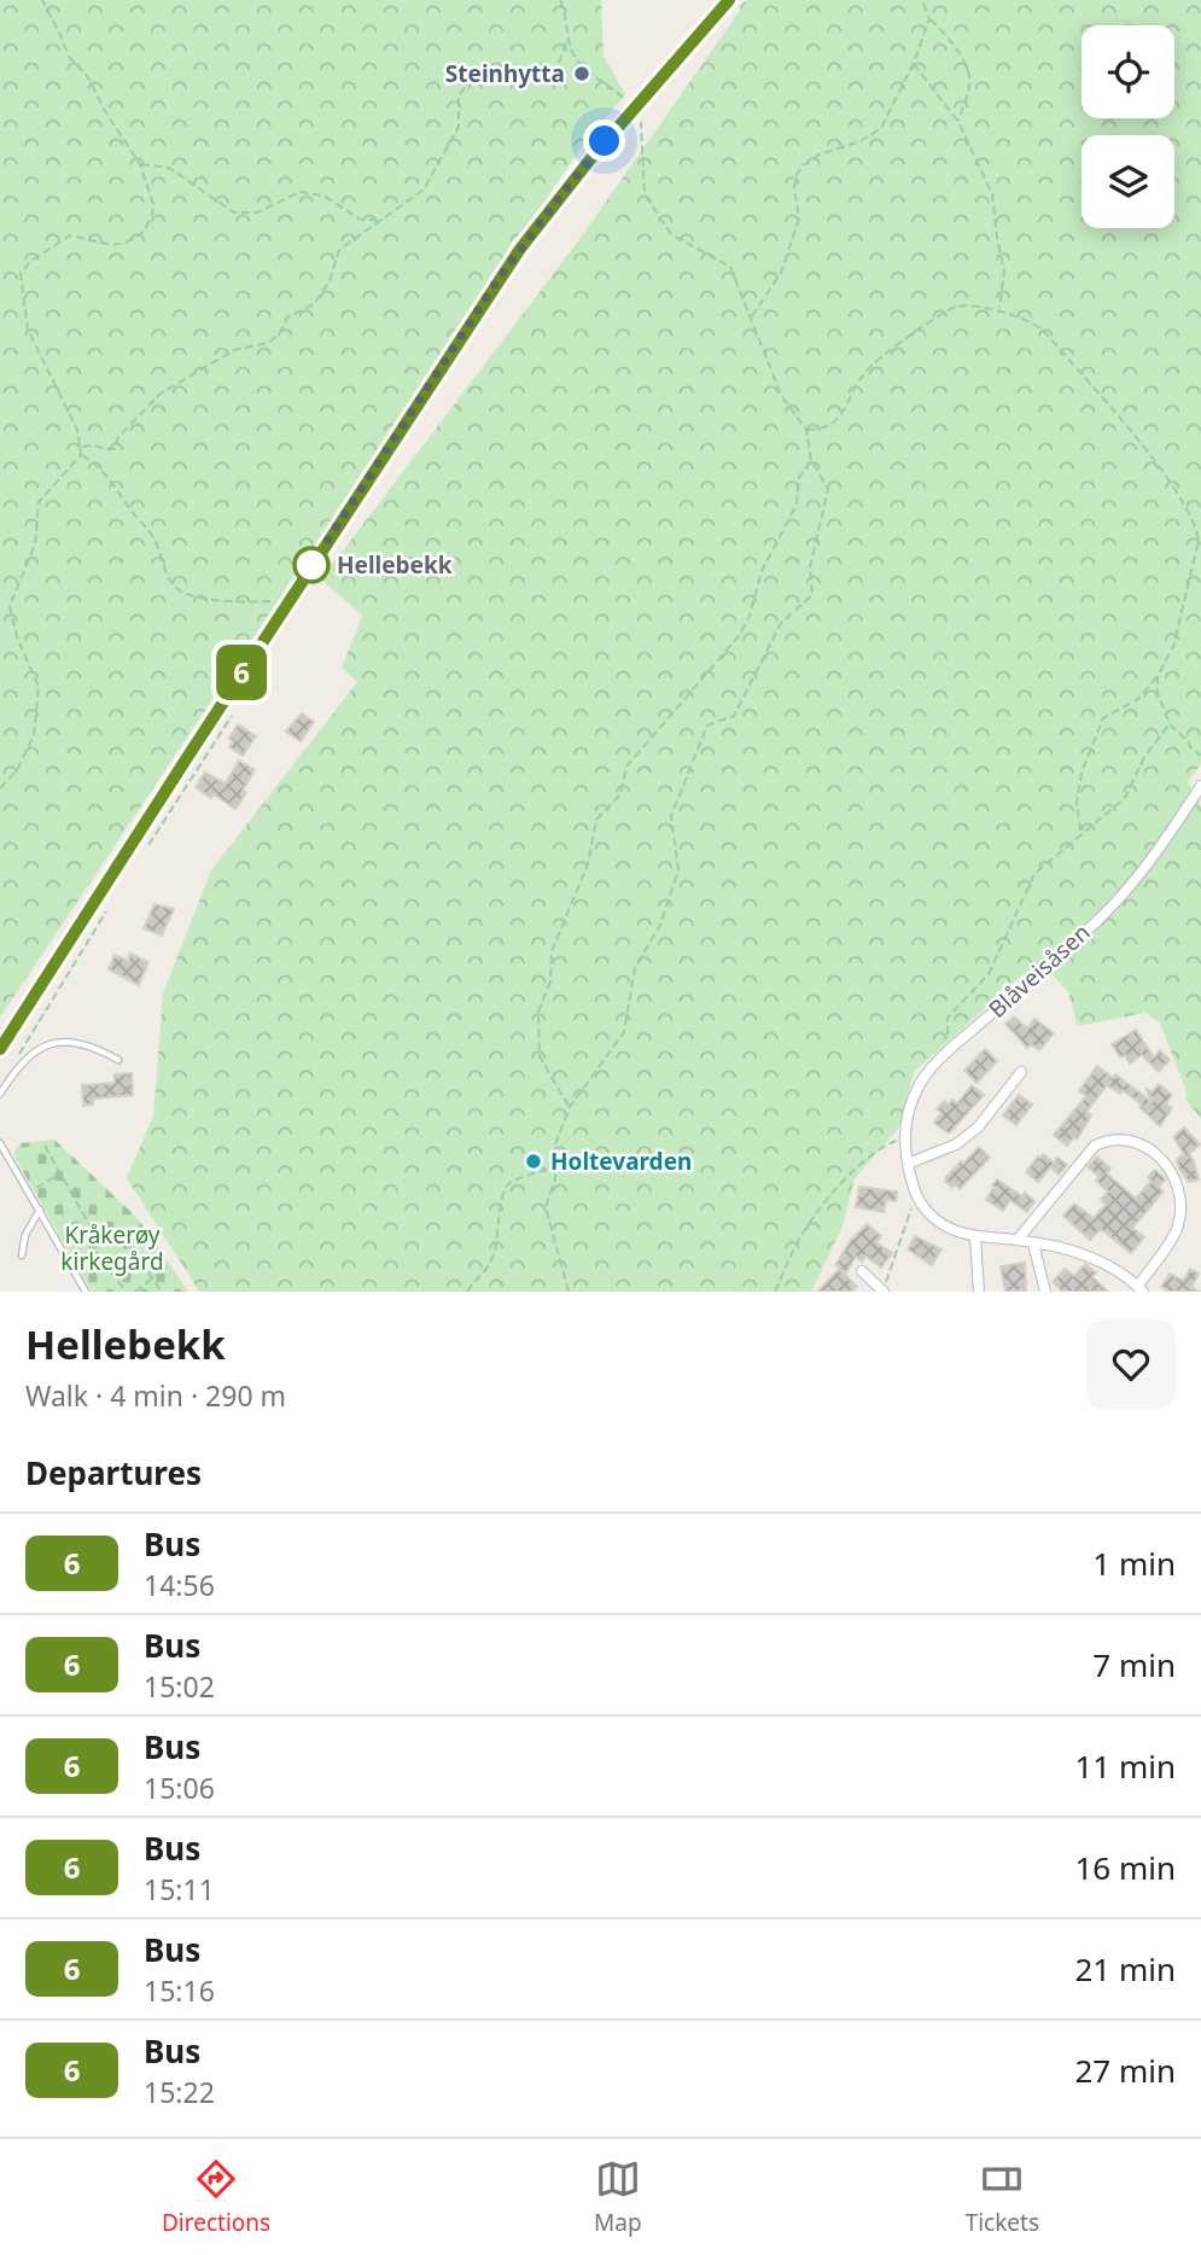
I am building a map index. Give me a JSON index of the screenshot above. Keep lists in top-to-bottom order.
{
  "streets": {
    "street": ["Blåveisåsen"]
  },
  "parks": ["Kråkerøy kirkegård"],
  "places": ["Steinhytta", "Hellebekk", "Holtevarden"],
  "lines": ["bus line 6"],
  "page": {
    "on_map": "6",
    "heading": [
      ["Hellebekk", "Walk · 4 min · 290 m"],
      "Departures"
    ],
    "list": [
      {
        "mark": "6",
        "name": "Bus",
        "note": "14:56",
        "value": "1 min"
      },
      {
        "mark": "6",
        "name": "Bus",
        "note": "15:02",
        "value": "7 min"
      },
      {
        "mark": "6",
        "name": "Bus",
        "note": "15:06",
        "value": "11 min"
      },
      {
        "mark": "6",
        "name": "Bus",
        "note": "15:11",
        "value": "16 min"
      },
      {
        "mark": "6",
        "name": "Bus",
        "note": "15:16",
        "value": "21 min"
      },
      {
        "mark": "6",
        "name": "Bus",
        "note": "15:22",
        "value": "27 min"
      }
    ],
    "tabs": ["Directions", "Map", "Tickets"]
  }
}
